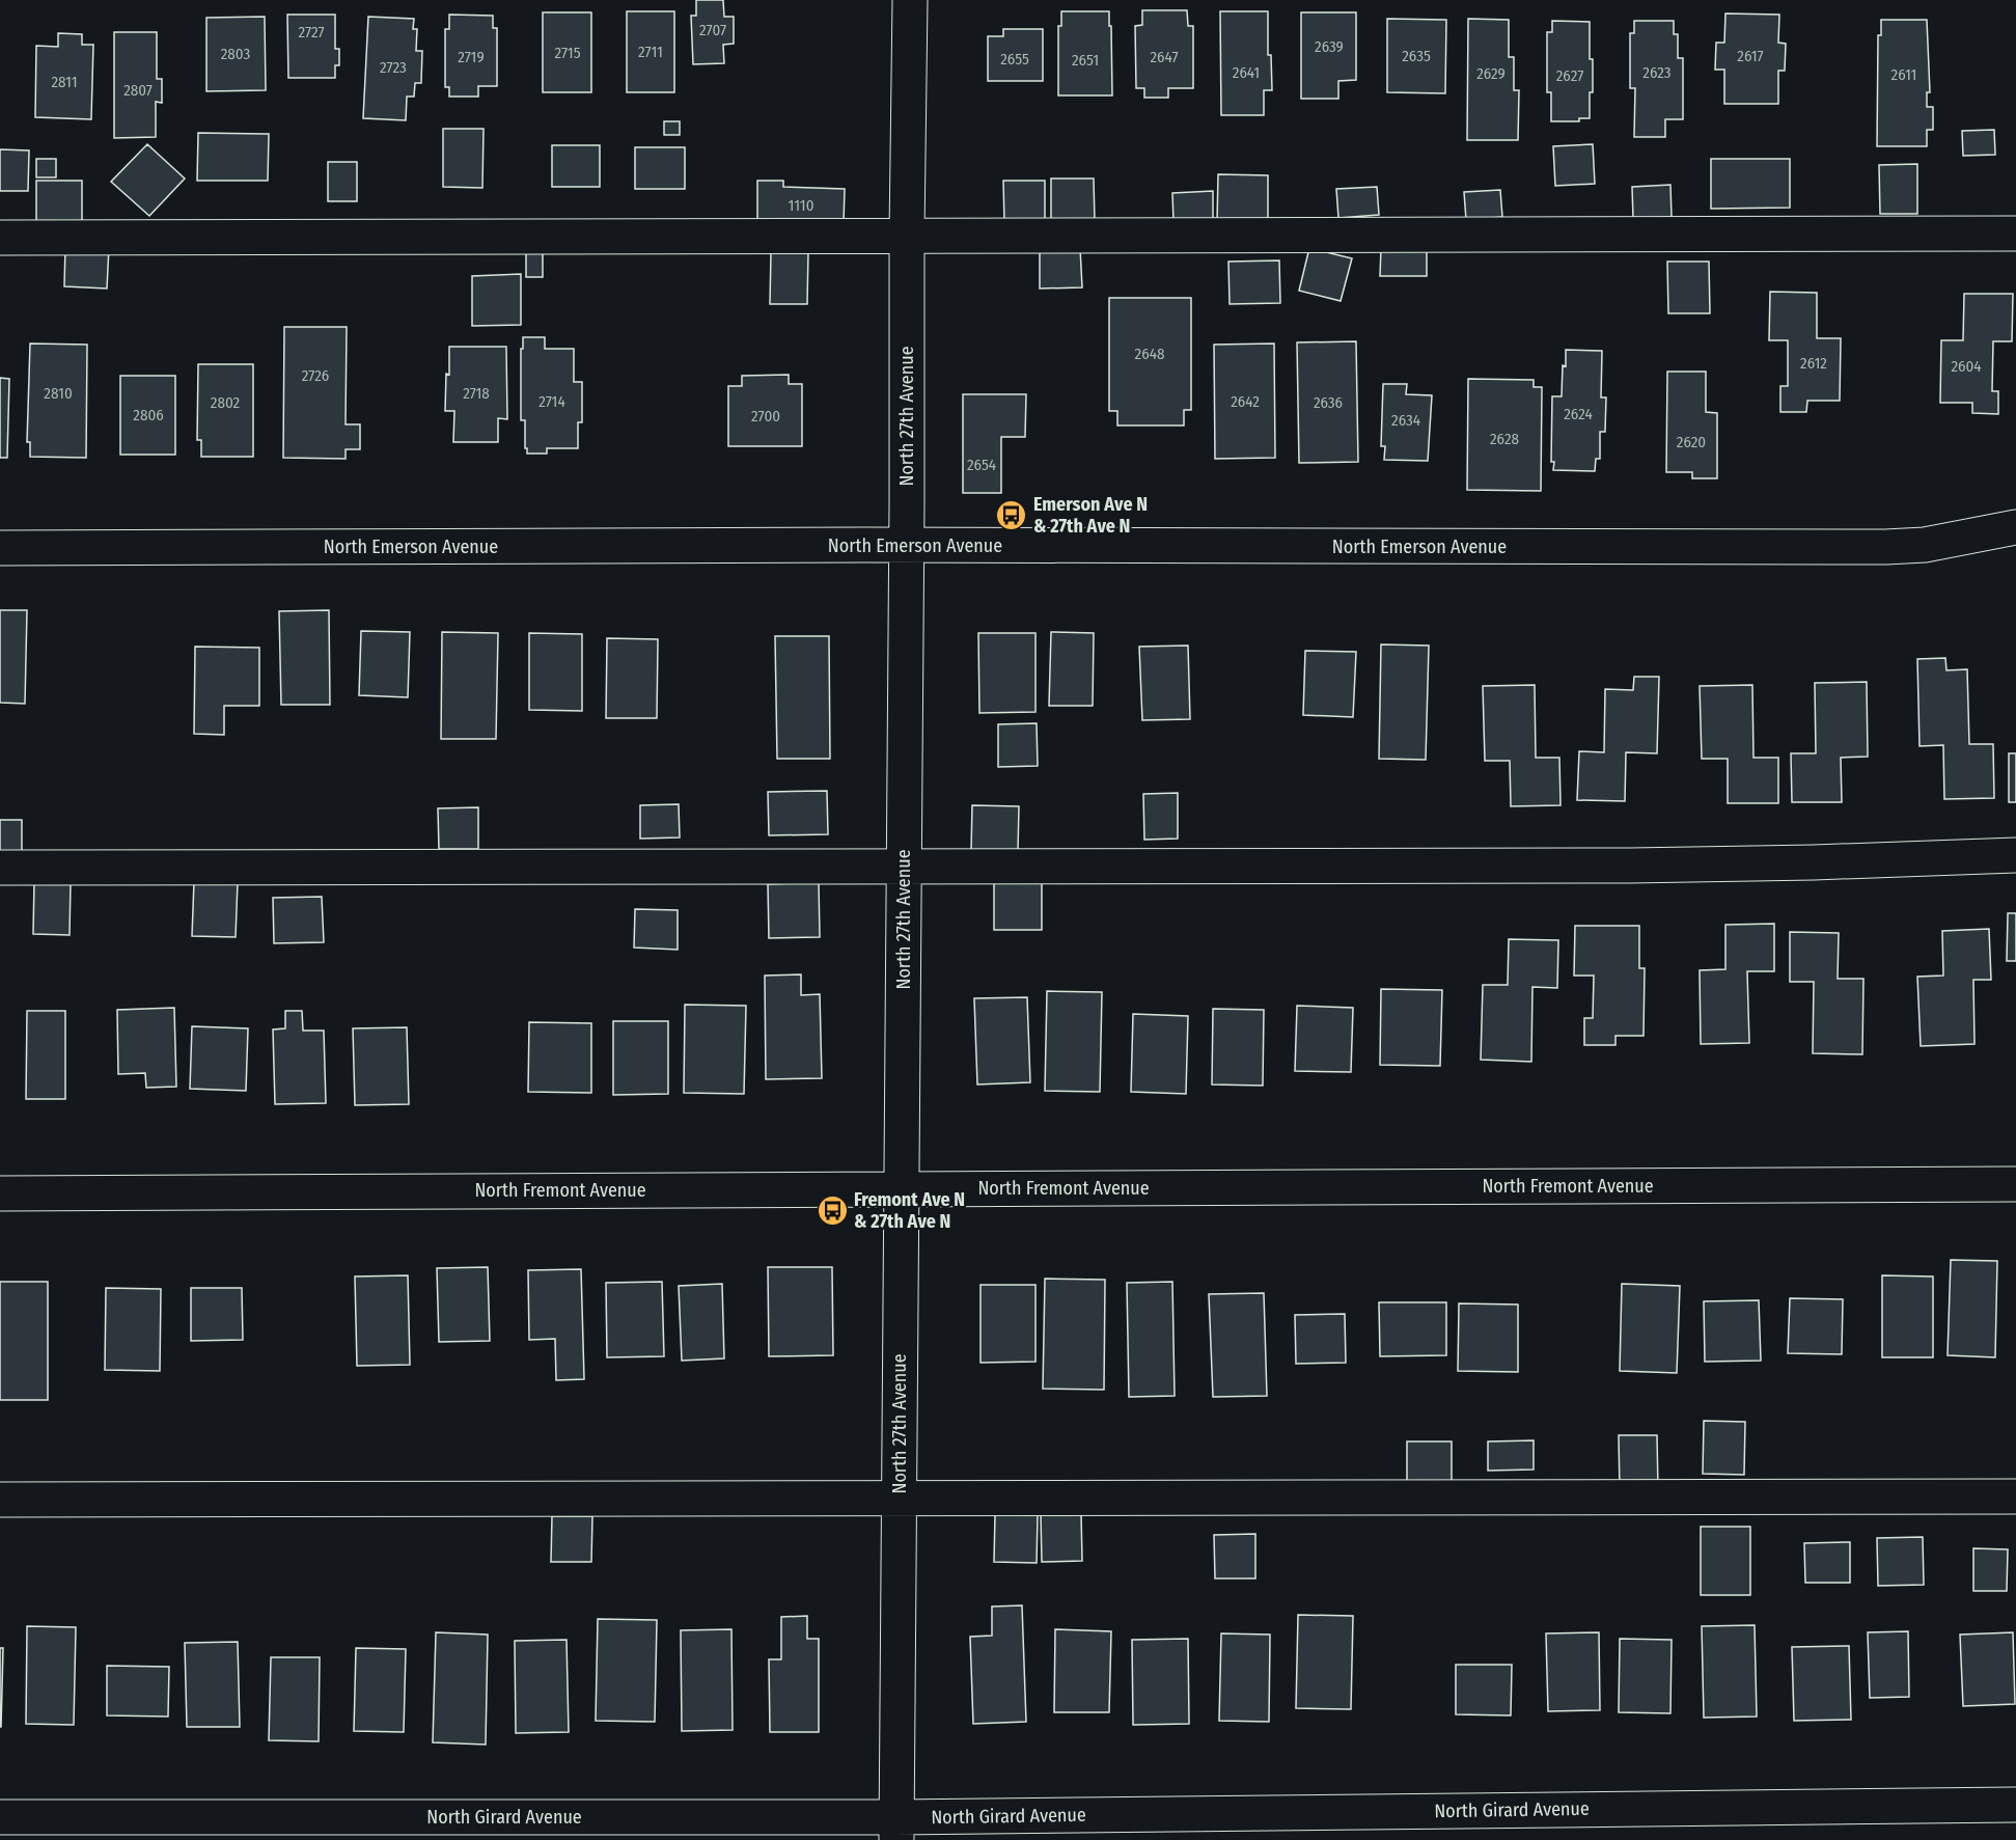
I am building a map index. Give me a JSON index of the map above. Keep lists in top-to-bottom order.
{
  "streets": {
    "street": [
      "North 27th Avenue",
      "North Emerson Avenue",
      "North Fremont Avenue",
      "North Girard Avenue"
    ]
  },
  "crossings": [
    ["North 27th Avenue", "North Emerson Avenue"],
    ["North 27th Avenue", "North Fremont Avenue"],
    ["North 27th Avenue", "North Girard Avenue"]
  ],
  "places": {
    "bus stop": ["Emerson Ave N & 27th Ave N", "Fremont Ave N & 27th Ave N"]
  },
  "house_numbers": [
    "2707",
    "2727",
    "2639",
    "2711",
    "2715",
    "2803",
    "2635",
    "2617",
    "2719",
    "2647",
    "2655",
    "2651",
    "2723",
    "2641",
    "2623",
    "2629",
    "2611",
    "2627",
    "2811",
    "2807",
    "1110",
    "2648",
    "2612",
    "2604",
    "2726",
    "2810",
    "2718",
    "2714",
    "2642",
    "2802",
    "2636",
    "2624",
    "2806",
    "2700",
    "2634",
    "2628",
    "2620",
    "2654"
  ]
}
